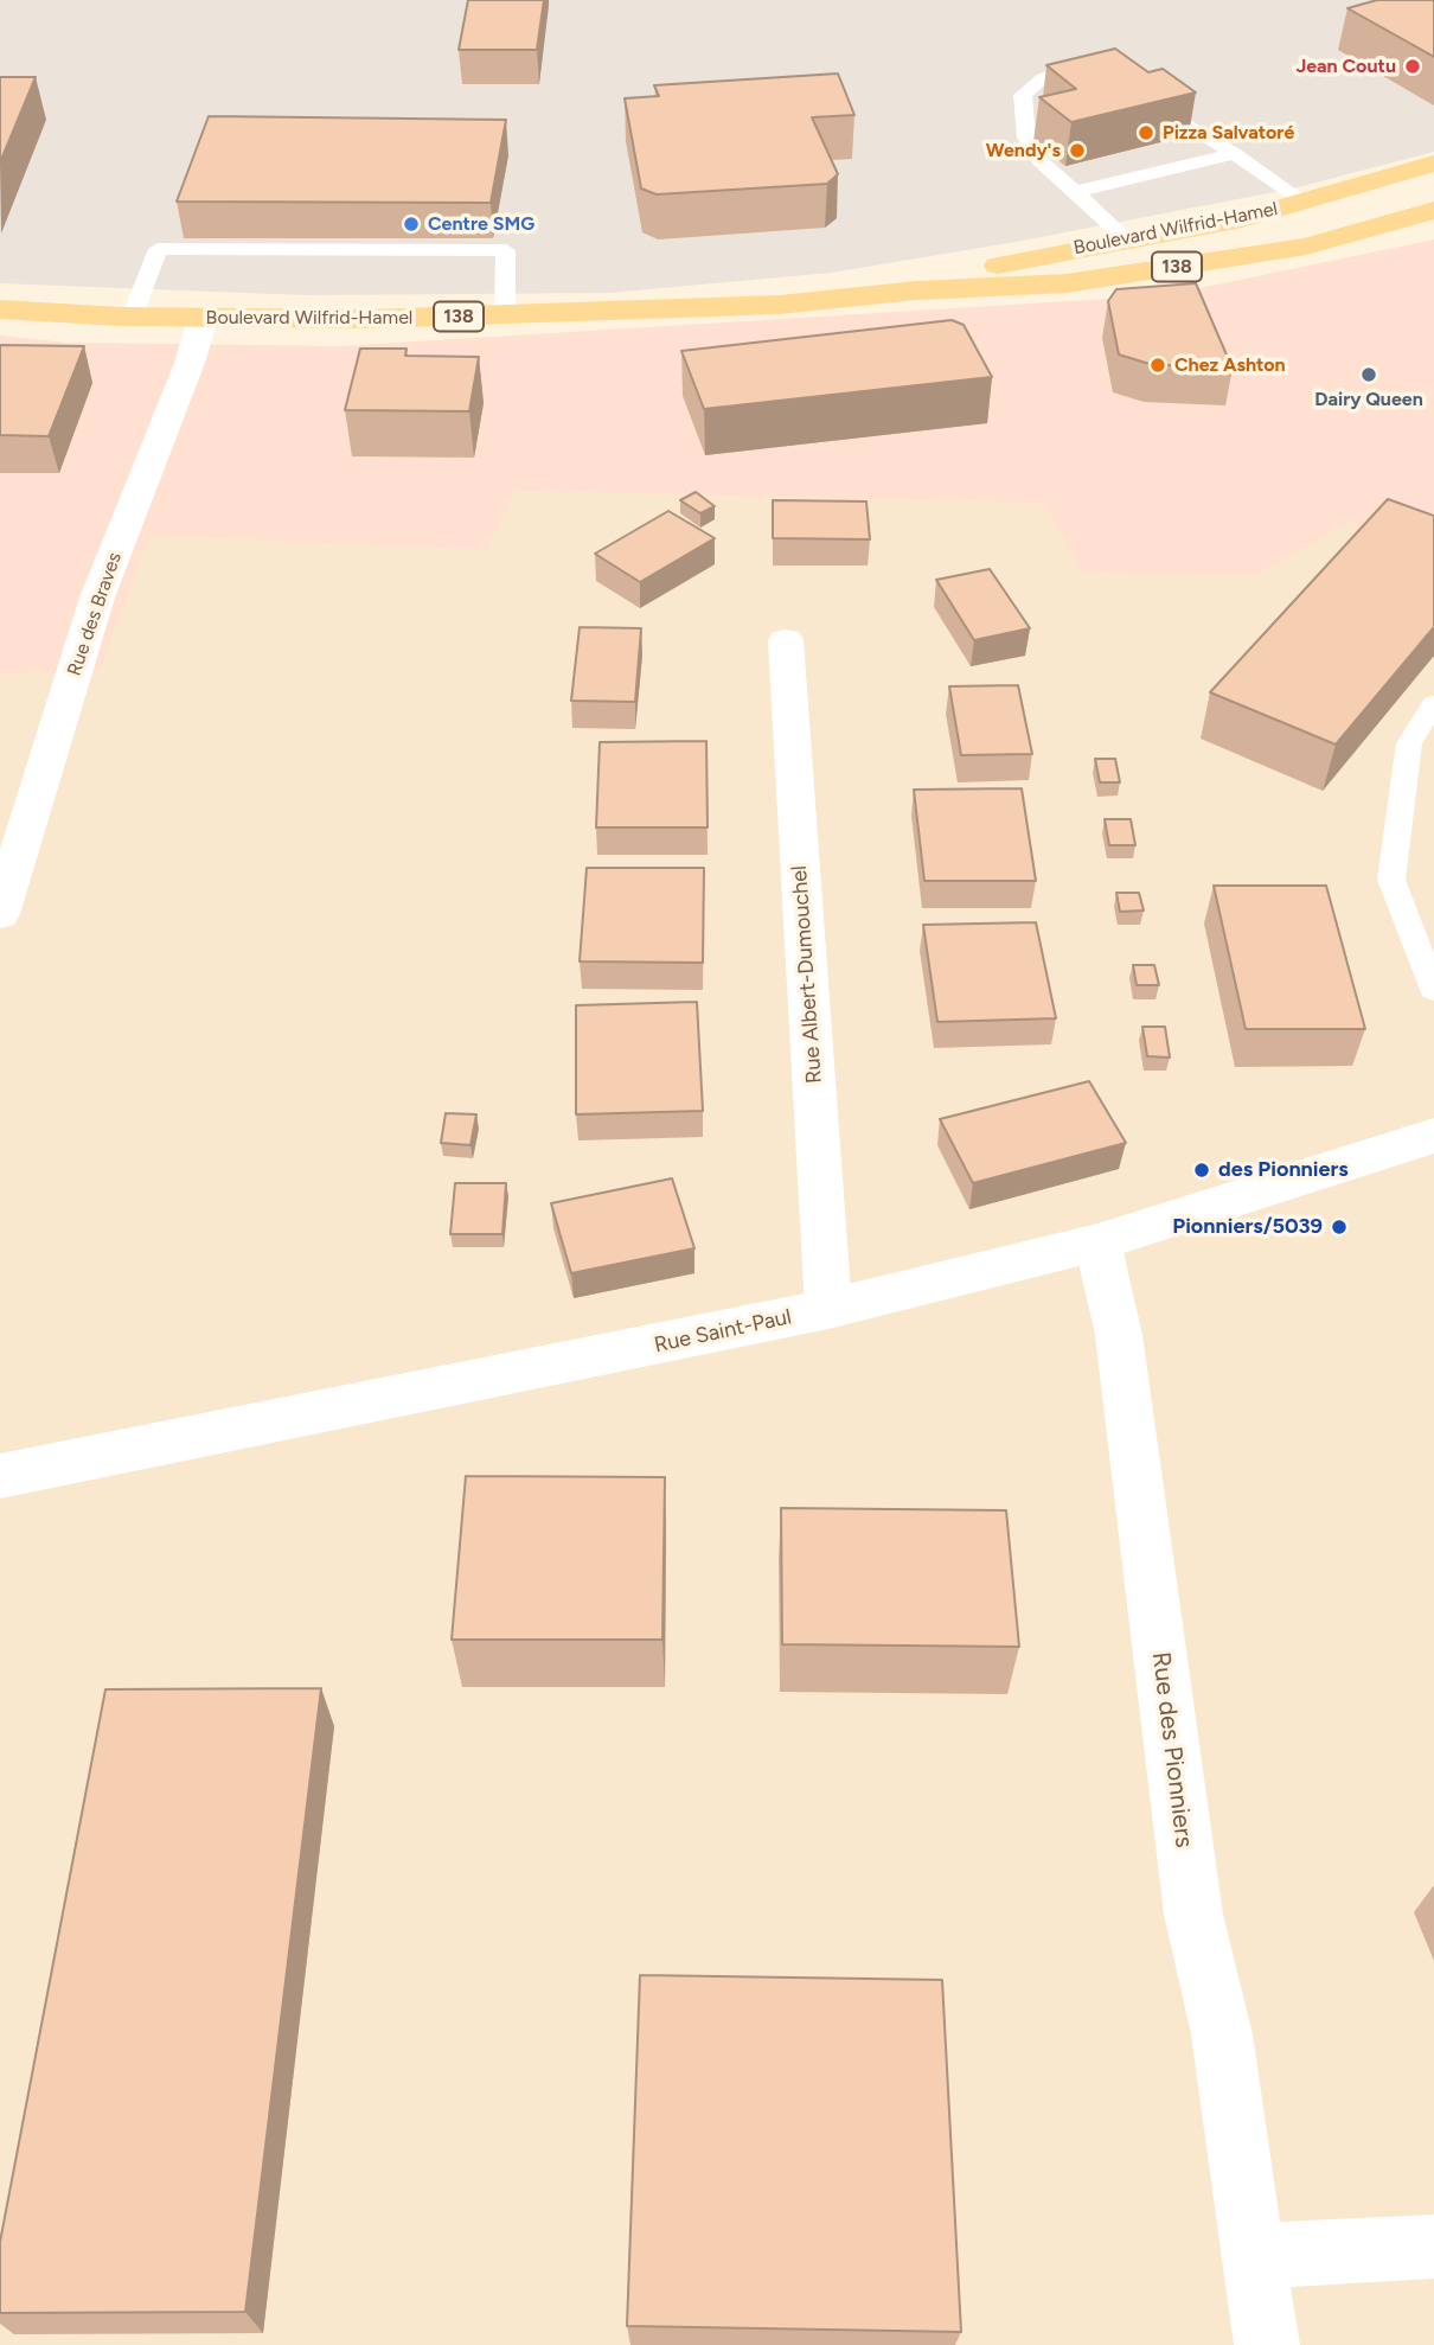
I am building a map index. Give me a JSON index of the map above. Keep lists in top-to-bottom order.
{
  "streets": {
    "main road": ["Boulevard Wilfrid-Hamel", "138"],
    "street": [
      "Rue des Braves",
      "Rue Albert-Dumouchel",
      "Rue Saint-Paul",
      "Rue des Pionniers"
    ]
  },
  "crossings": [
    ["Boulevard Wilfrid-Hamel", "Rue des Braves"],
    ["Rue Albert-Dumouchel", "Rue Saint-Paul"],
    ["Rue Saint-Paul", "Rue des Pionniers"]
  ],
  "places": [
    "Jean Coutu",
    "Pizza Salvatoré",
    "Wendy's",
    "Centre SMG",
    "Chez Ashton",
    "Dairy Queen",
    "des Pionniers",
    "Pionniers/5039"
  ]
}
